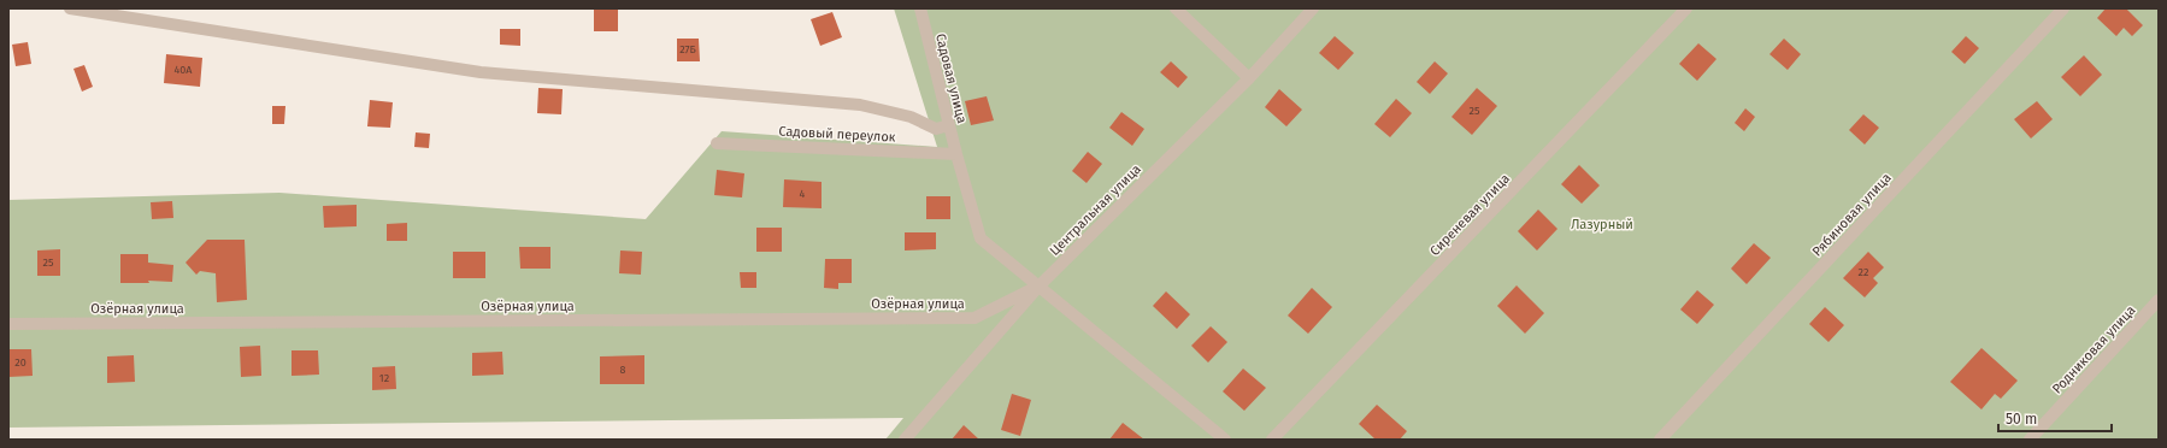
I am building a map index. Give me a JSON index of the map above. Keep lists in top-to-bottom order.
{
  "streets": {
    "street": [
      "Садовая улица",
      "Садовый переулок",
      "Центральная улица",
      "Сиреневая улица",
      "Рябиновая улица",
      "Озёрная улица",
      "Родниковая улица"
    ]
  },
  "crossings": [
    ["Садовая улица", "Садовый переулок"],
    ["Садовая улица", "Центральная улица"],
    ["Садовая улица", "Озёрная улица"],
    ["Центральная улица", "Озёрная улица"]
  ],
  "parks": ["Лазурный"],
  "house_numbers": [
    "27Б",
    "40А",
    "25",
    "4",
    "25",
    "22",
    "20",
    "8",
    "12"
  ],
  "scale_bar": "50 m"
}
